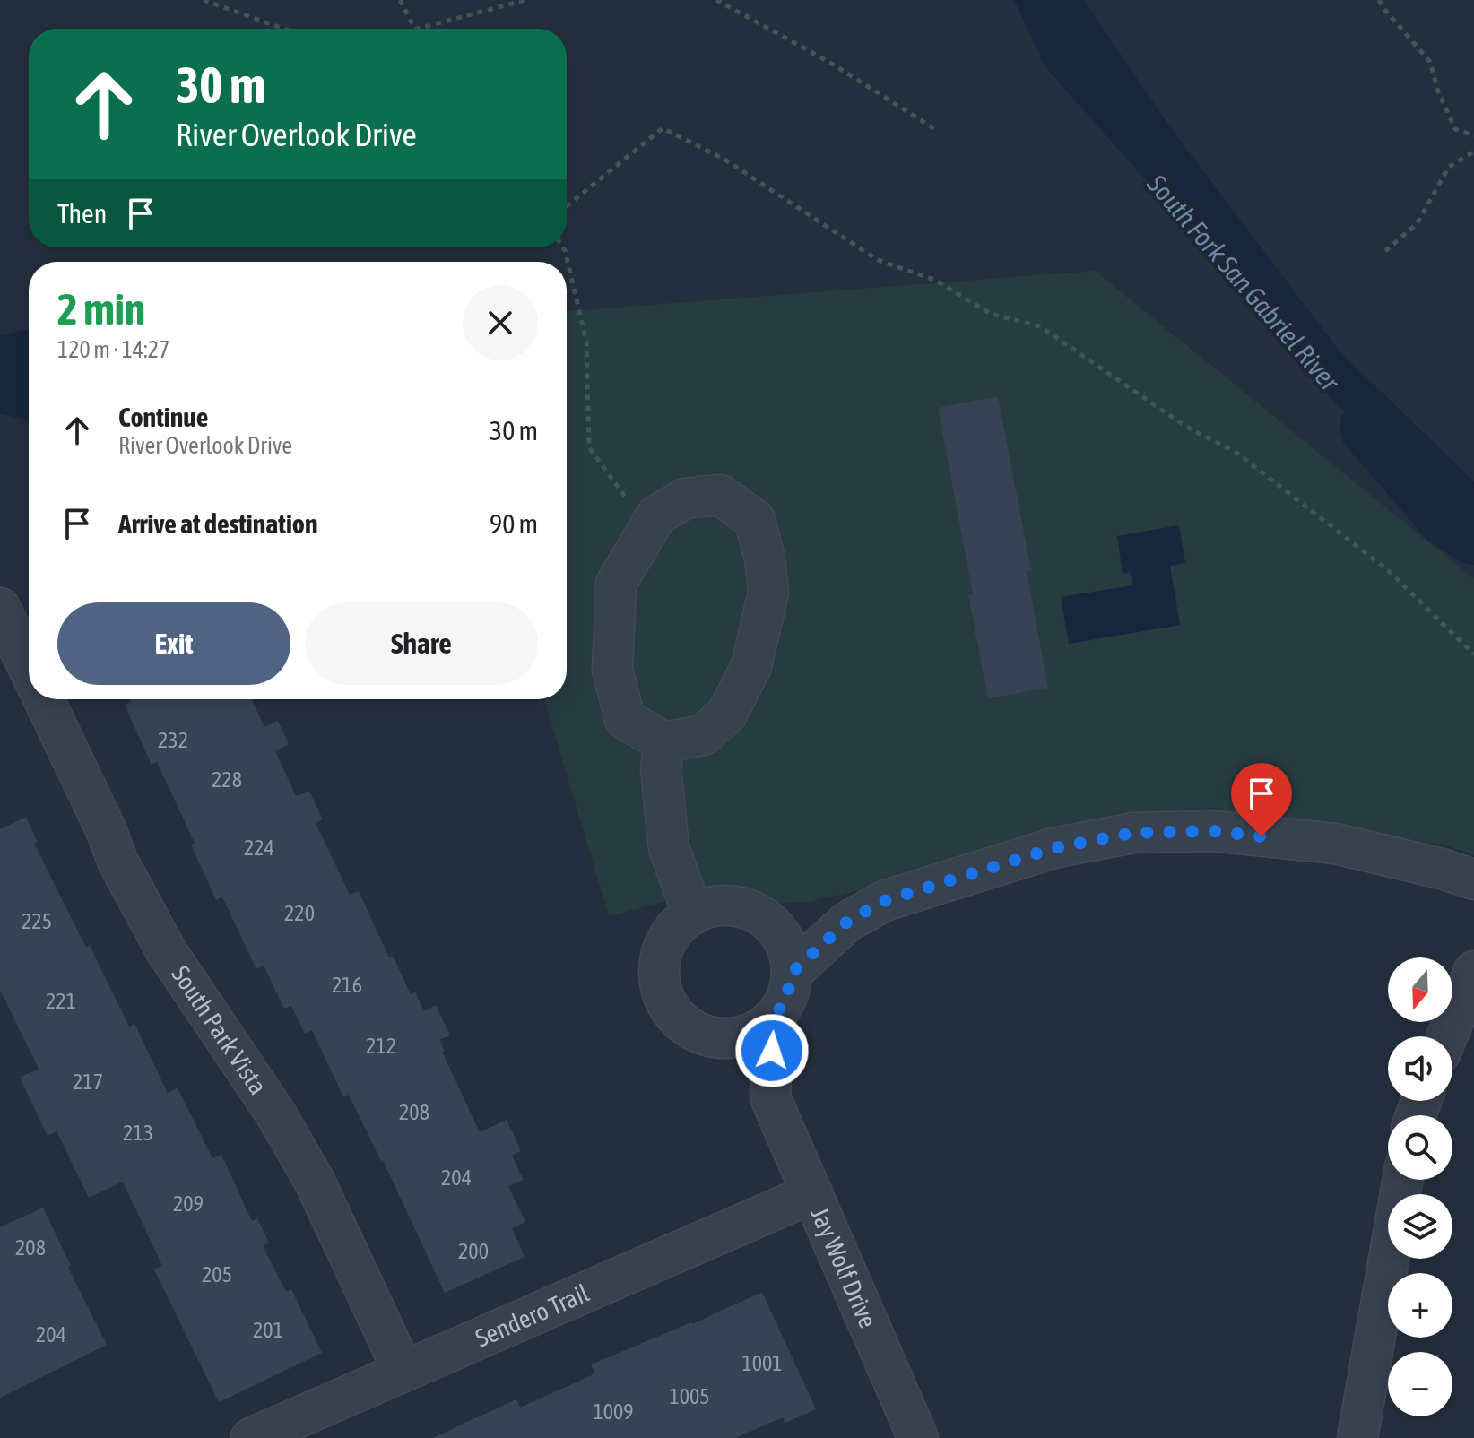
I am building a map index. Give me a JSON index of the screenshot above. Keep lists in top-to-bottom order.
{
  "streets": {
    "street": ["South Park Vista", "Jay Wolf Drive", "Sendero Trail"]
  },
  "crossings": [
    ["South Park Vista", "Sendero Trail"],
    ["Jay Wolf Drive", "Sendero Trail"]
  ],
  "water": ["South Fork San Gabriel River"],
  "house_numbers": [
    "232",
    "228",
    "224",
    "220",
    "225",
    "216",
    "221",
    "212",
    "217",
    "208",
    "213",
    "204",
    "209",
    "208",
    "200",
    "205",
    "201",
    "204",
    "1001",
    "1005",
    "1009"
  ],
  "north": "bottom",
  "page": {
    "turn": ["30 m", "River Overlook Drive"],
    "then": "Then",
    "heading": ["2 min", "120 m · 14:27"],
    "list": [
      {
        "name": "Continue",
        "note": "River Overlook Drive",
        "value": "30 m"
      },
      {
        "name": "Arrive at destination",
        "value": "90 m"
      }
    ],
    "buttons": ["Exit", "Share"],
    "map_buttons": ["+", "−"]
  }
}
